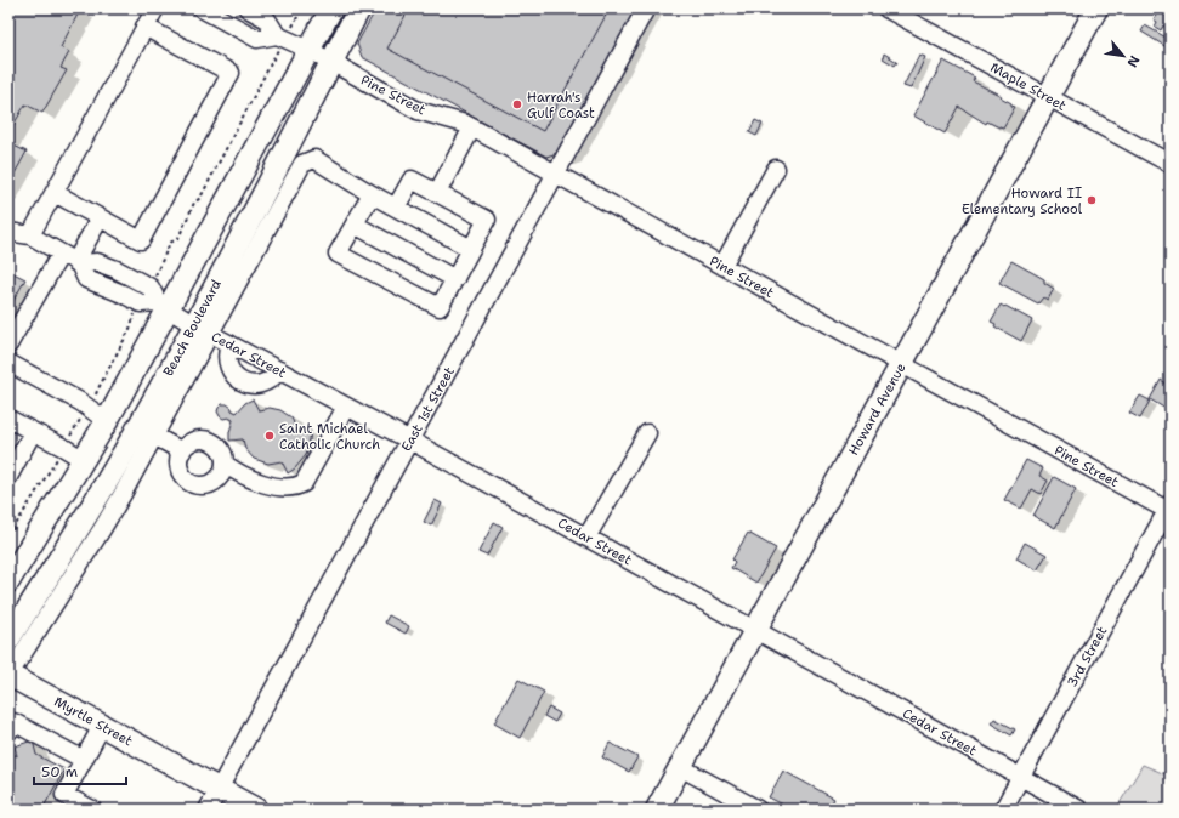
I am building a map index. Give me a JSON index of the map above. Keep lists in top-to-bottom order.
{
  "streets": {
    "main road": ["Beach Boulevard", "Howard Avenue", "Myrtle Street"],
    "street": [
      "Maple Street",
      "Pine Street",
      "Cedar Street",
      "East 1st Street",
      "3rd Street"
    ]
  },
  "crossings": [
    ["Maple Street", "Howard Avenue"],
    ["Pine Street", "Beach Boulevard"],
    ["Pine Street", "East 1st Street"],
    ["Pine Street", "Howard Avenue"],
    ["Pine Street", "3rd Street"],
    ["Beach Boulevard", "Cedar Street"],
    ["Cedar Street", "East 1st Street"],
    ["Cedar Street", "Howard Avenue"],
    ["Cedar Street", "3rd Street"],
    ["East 1st Street", "Myrtle Street"]
  ],
  "places": ["Harrah's Gulf Coast", "Howard II Elementary School", "Saint Michael Catholic Church"],
  "scale_bar": "50 m",
  "north": "bottom right"
}
